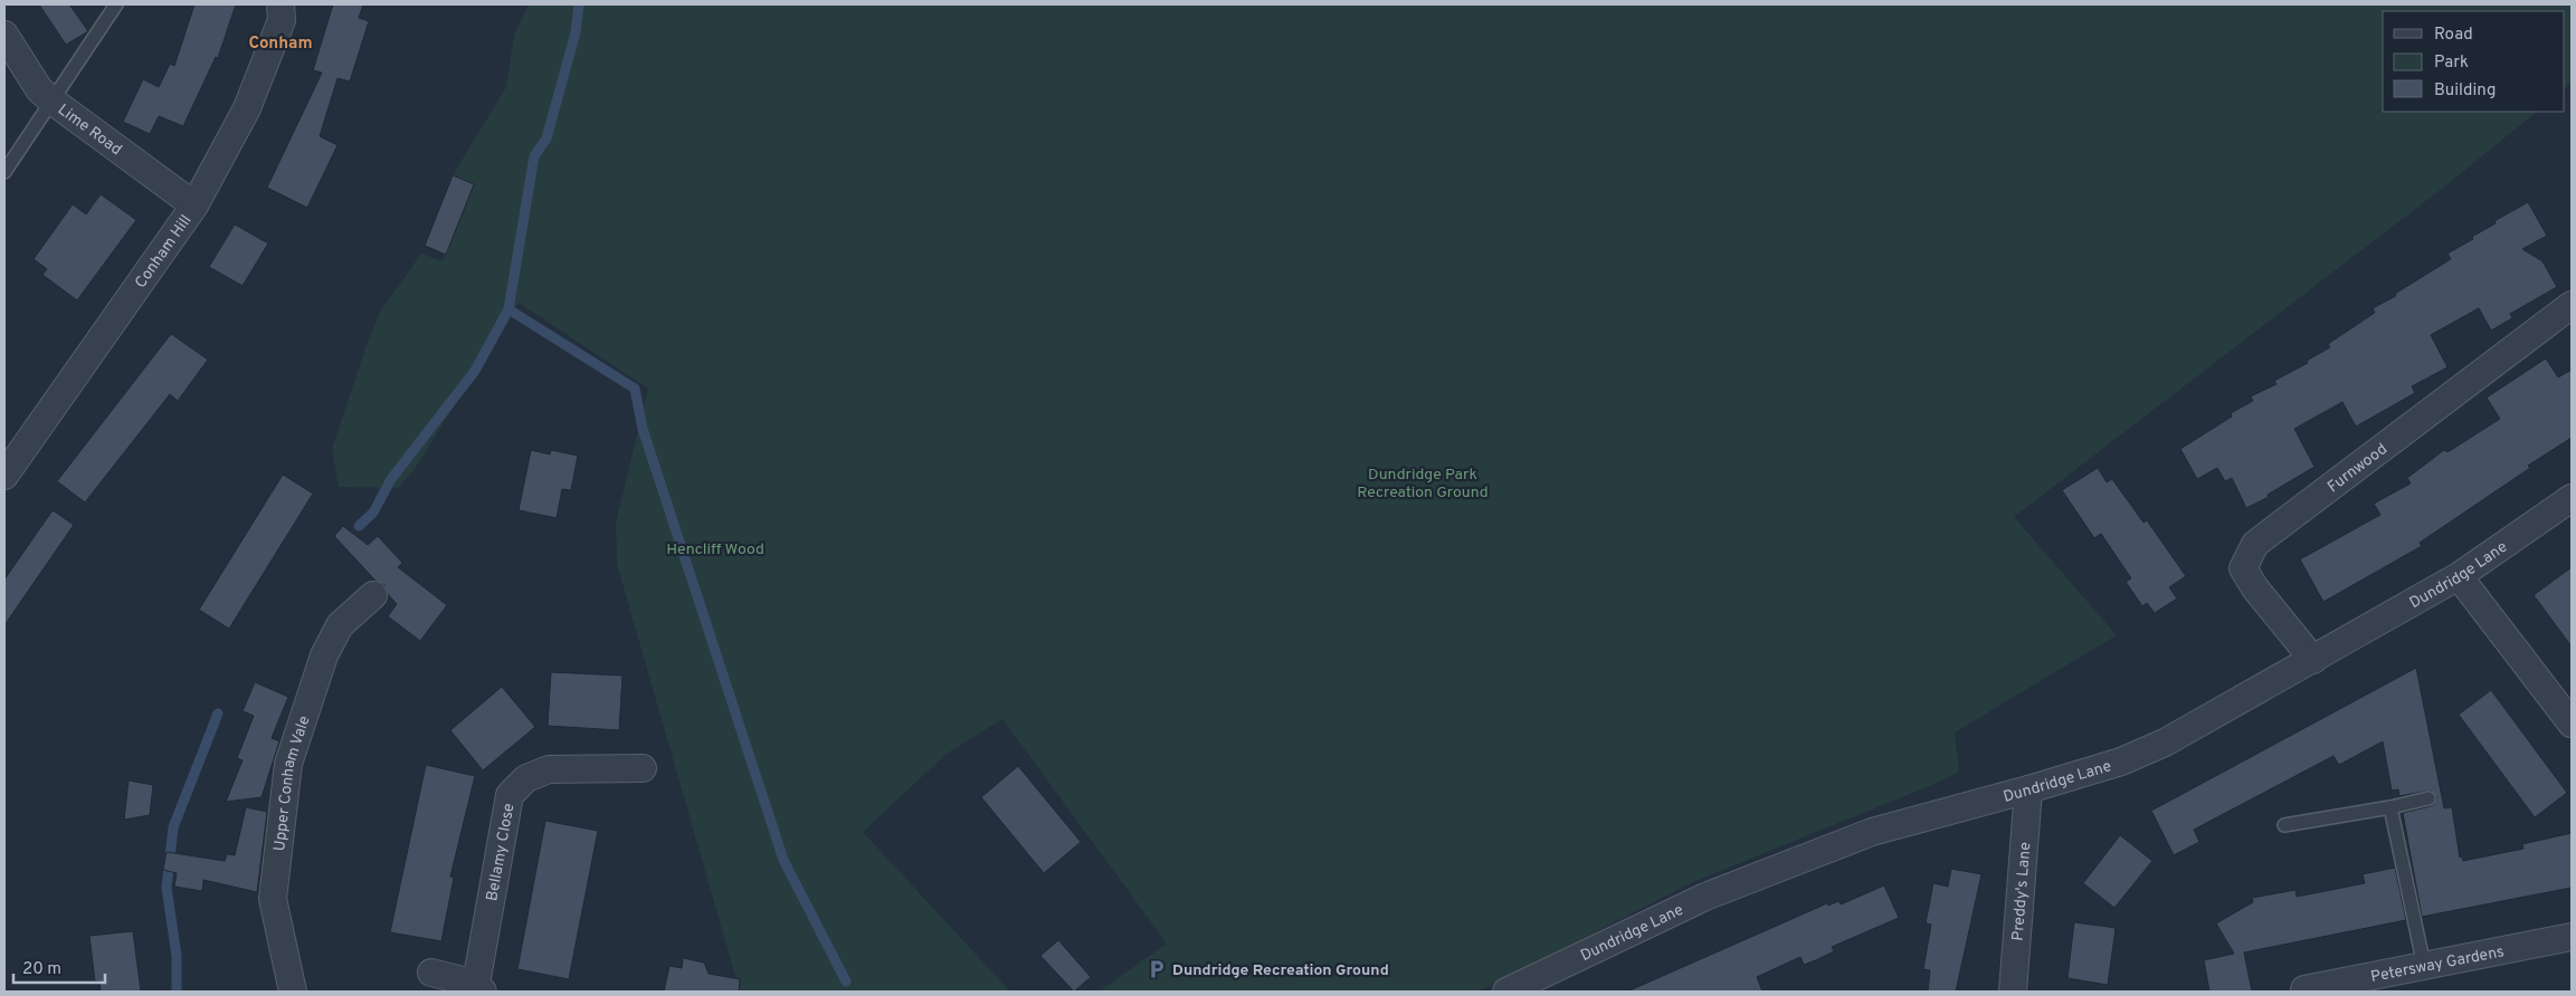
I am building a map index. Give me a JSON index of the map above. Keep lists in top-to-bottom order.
{
  "streets": {
    "street": [
      "Lime Road",
      "Conham Hill",
      "Furnwood",
      "Dundridge Lane",
      "Upper Conham Vale",
      "Bellamy Close",
      "Preddy's Lane",
      "Petersway Gardens"
    ]
  },
  "crossings": [
    ["Lime Road", "Conham Hill"],
    ["Furnwood", "Dundridge Lane"],
    ["Dundridge Lane", "Preddy's Lane"]
  ],
  "districts": ["Conham"],
  "parks": ["Dundridge Park Recreation Ground", "Hencliff Wood"],
  "places": {
    "parking": ["Dundridge Recreation Ground"]
  },
  "legend": ["Road", "Park", "Building"],
  "scale_bar": "20 m"
}
